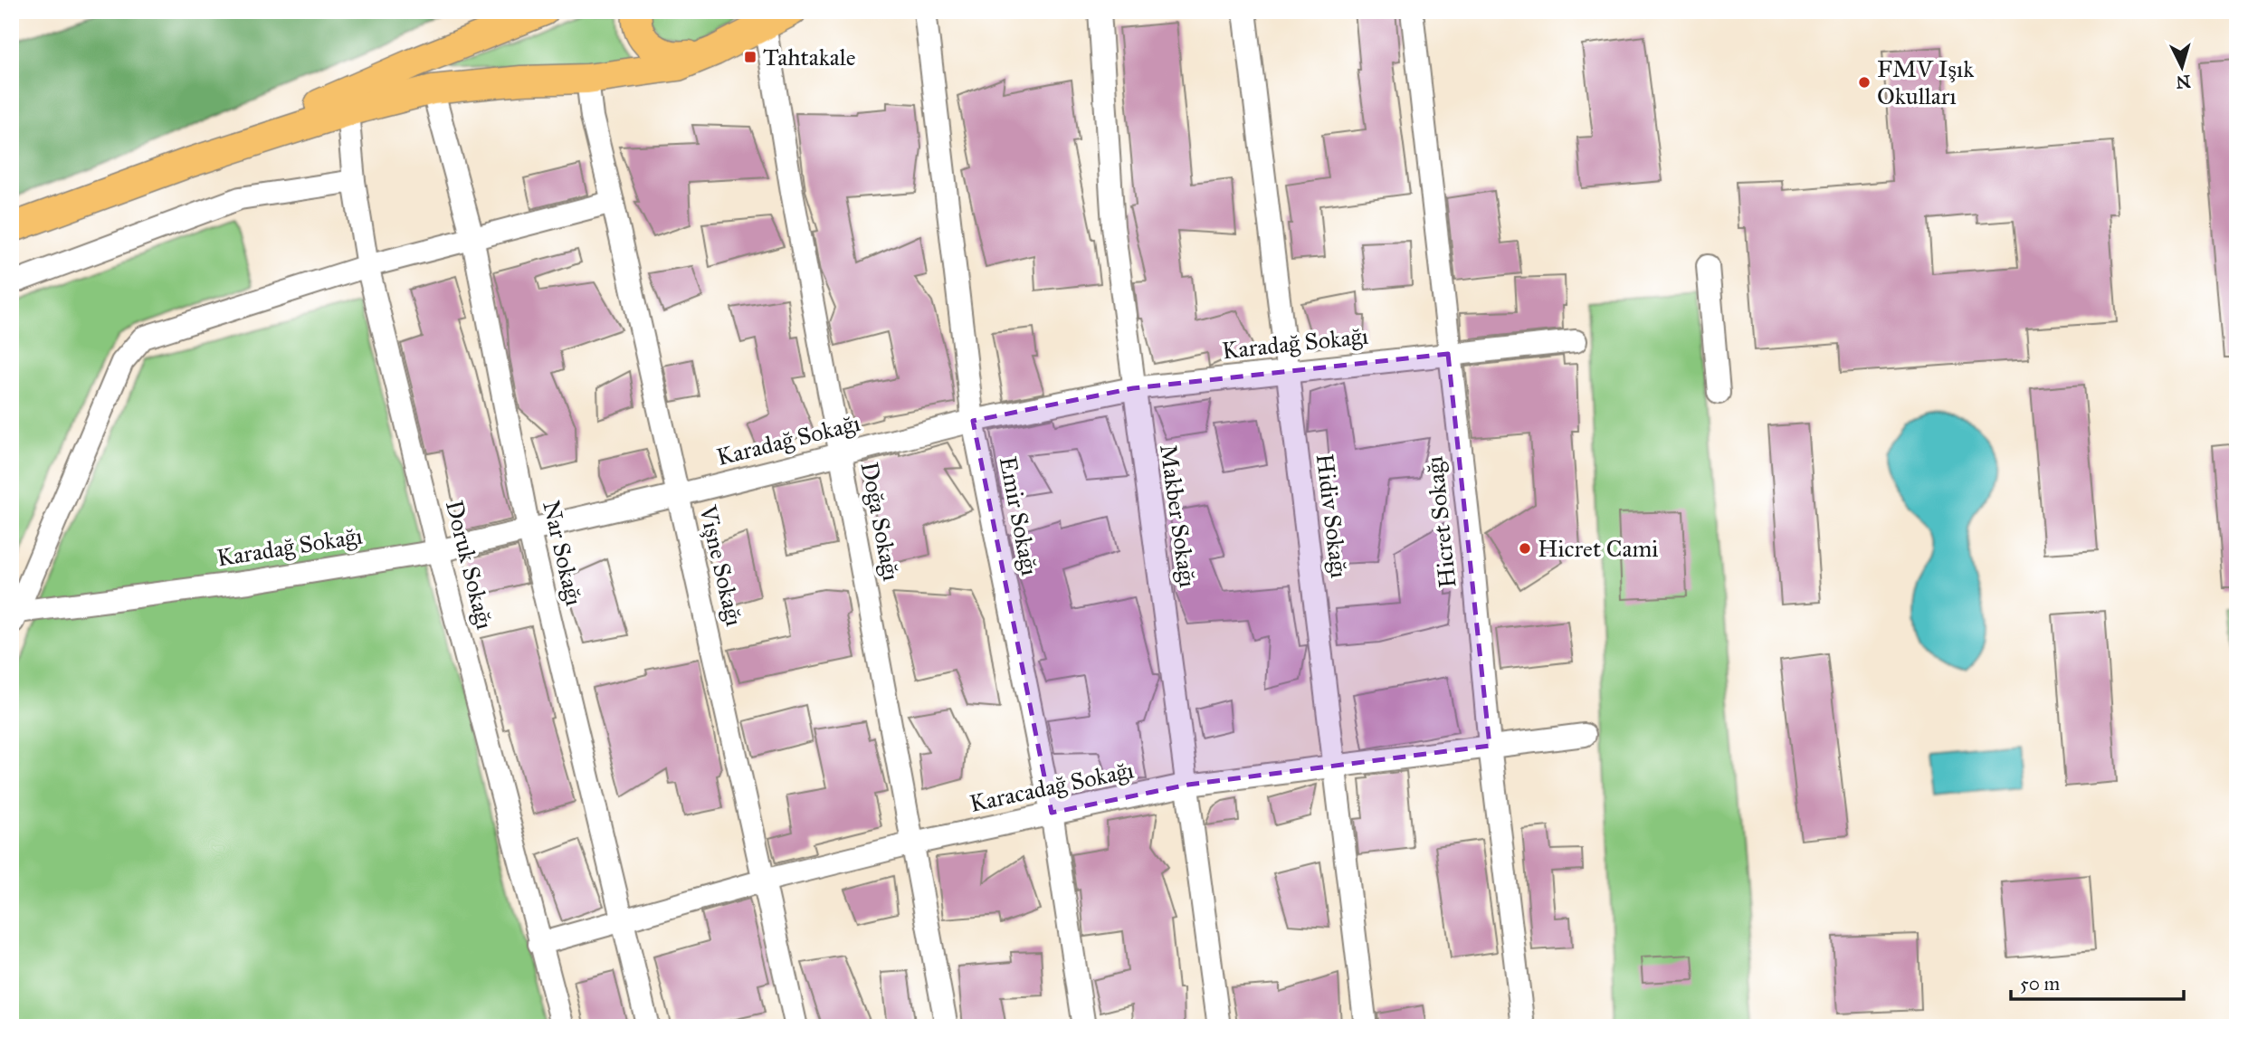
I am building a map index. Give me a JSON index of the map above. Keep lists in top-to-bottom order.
{
  "streets": {
    "street": [
      "Karadağ Sokağı",
      "Emir Sokağı",
      "Makber Sokağı",
      "Hidiv Sokağı",
      "Doğa Sokağı",
      "Hicret Sokağı",
      "Nar Sokağı",
      "Doruk Sokağı",
      "Vişne Sokağı",
      "Karacadağ Sokağı"
    ]
  },
  "crossings": [
    ["Karadağ Sokağı", "Emir Sokağı"],
    ["Karadağ Sokağı", "Makber Sokağı"],
    ["Karadağ Sokağı", "Hidiv Sokağı"],
    ["Karadağ Sokağı", "Doğa Sokağı"],
    ["Karadağ Sokağı", "Hicret Sokağı"],
    ["Karadağ Sokağı", "Nar Sokağı"],
    ["Karadağ Sokağı", "Doruk Sokağı"],
    ["Karadağ Sokağı", "Vişne Sokağı"],
    ["Emir Sokağı", "Karacadağ Sokağı"],
    ["Makber Sokağı", "Karacadağ Sokağı"],
    ["Hidiv Sokağı", "Karacadağ Sokağı"],
    ["Doğa Sokağı", "Karacadağ Sokağı"],
    ["Hicret Sokağı", "Karacadağ Sokağı"],
    ["Nar Sokağı", "Karacadağ Sokağı"],
    ["Doruk Sokağı", "Karacadağ Sokağı"],
    ["Vişne Sokağı", "Karacadağ Sokağı"]
  ],
  "places": {
    "transit": ["Tahtakale"],
    "other": ["FMV Işık Okulları", "Hicret Cami"]
  },
  "scale_bar": "50 m",
  "north": "bottom"
}
